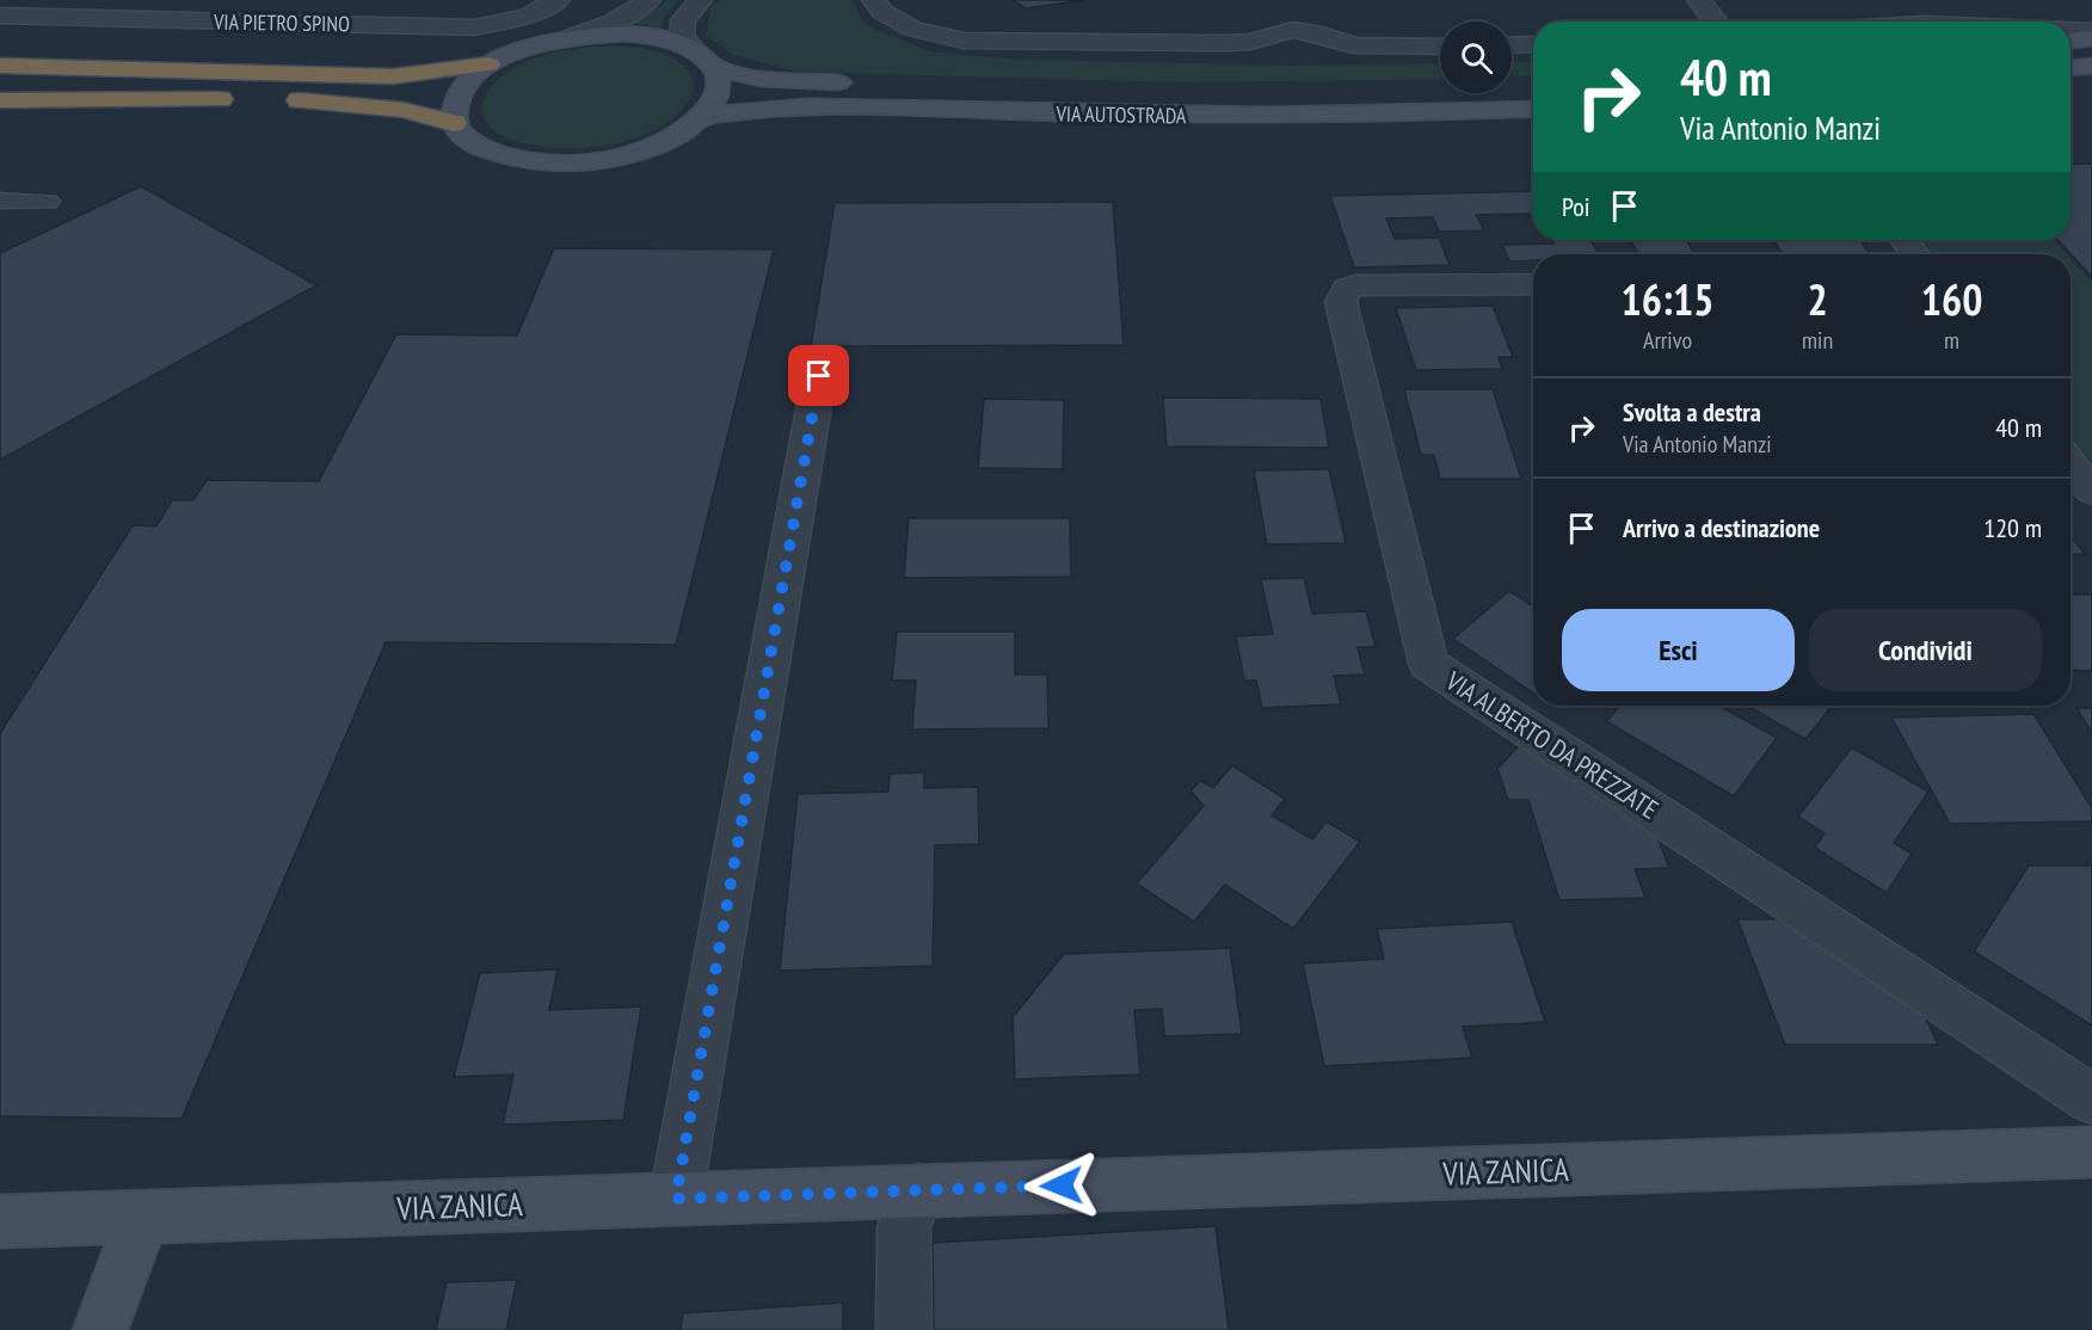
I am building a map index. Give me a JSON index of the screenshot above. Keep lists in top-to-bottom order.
{
  "streets": {
    "main road": ["VIA AUTOSTRADA", "VIA ZANICA"],
    "street": ["VIA PIETRO SPINO", "VIA ALBERTO DA PREZZATE"]
  },
  "page": {
    "turn": ["40 m", "Via Antonio Manzi"],
    "then": "Poi",
    "eta": [
      "16:15",
      "Arrivo",
      "2",
      "min",
      "160",
      "m"
    ],
    "list": [
      {
        "name": "Svolta a destra",
        "note": "Via Antonio Manzi",
        "value": "40 m"
      },
      {
        "name": "Arrivo a destinazione",
        "value": "120 m"
      }
    ],
    "buttons": ["Esci", "Condividi"]
  }
}
